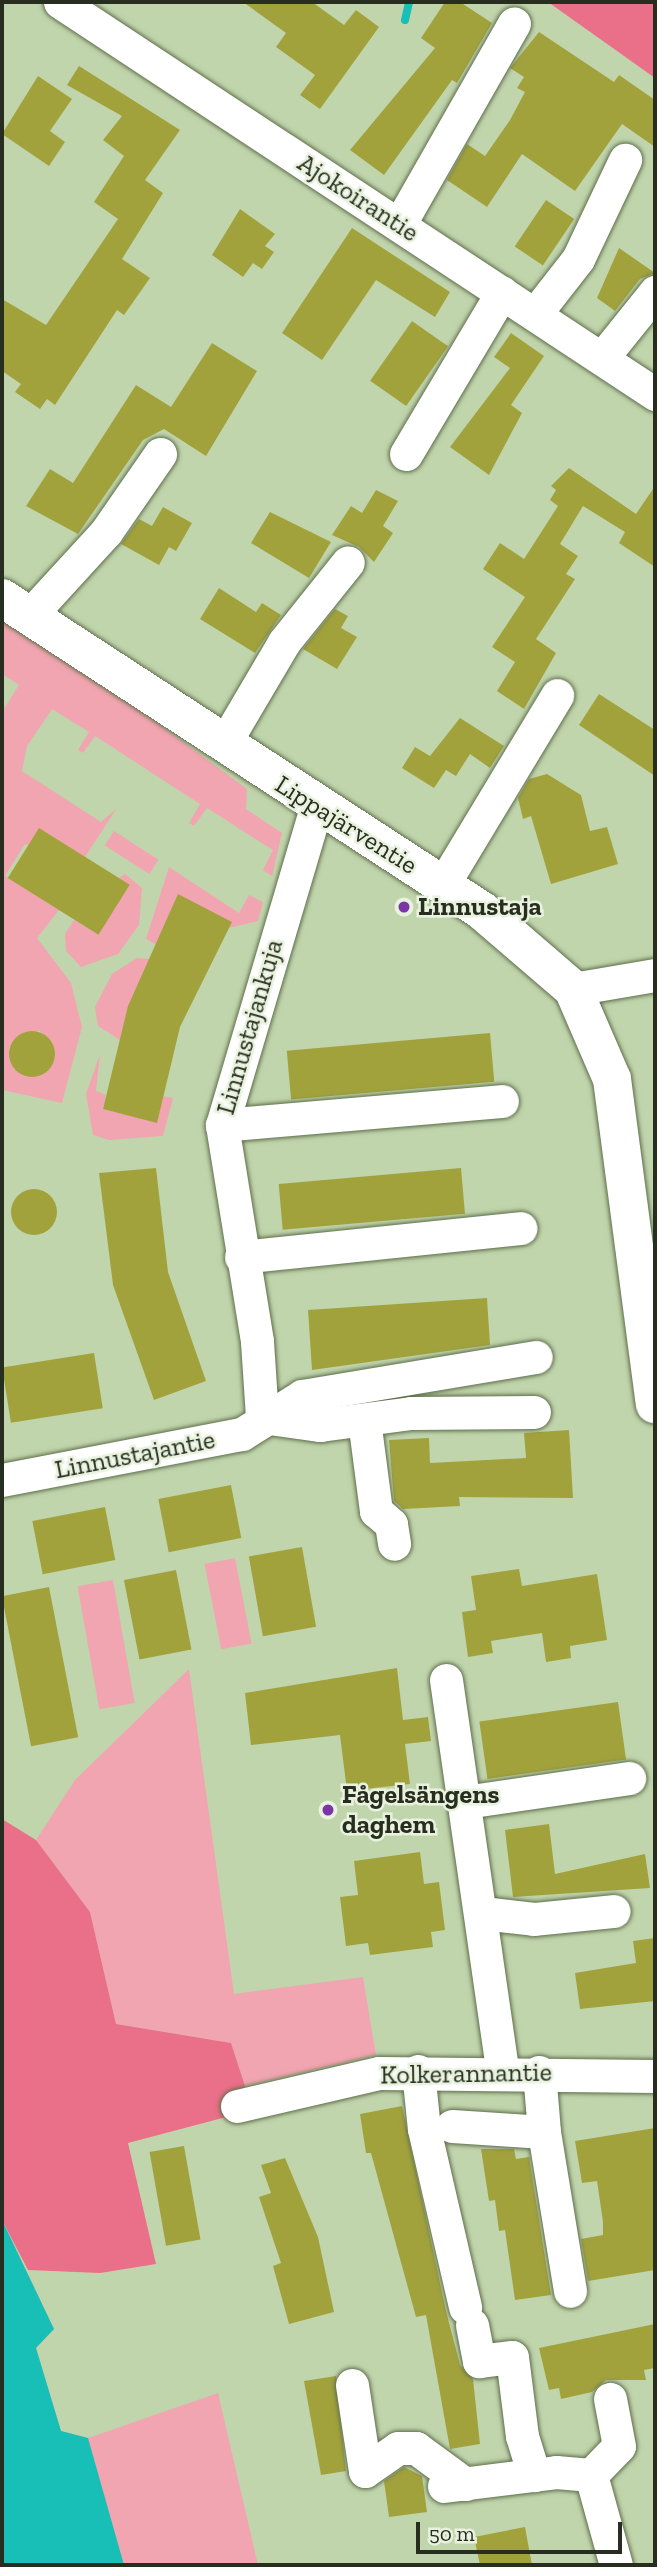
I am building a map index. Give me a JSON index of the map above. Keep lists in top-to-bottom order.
{
  "streets": {
    "main road": ["Lippajärventie"],
    "street": [
      "Ajokoirantie",
      "Linnustajankuja",
      "Linnustajantie",
      "Kolkerannantie"
    ]
  },
  "crossings": [
    ["Lippajärventie", "Linnustajankuja"],
    ["Linnustajankuja", "Linnustajantie"]
  ],
  "places": ["Linnustaja", "Fågelsängens daghem"],
  "scale_bar": "50 m"
}
